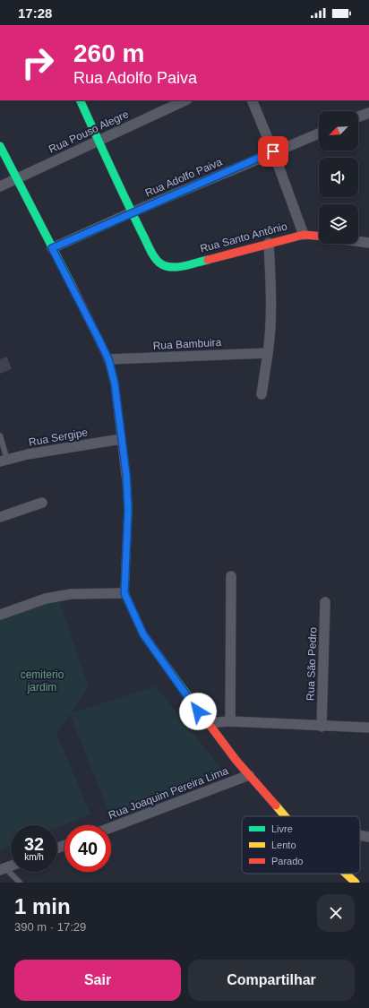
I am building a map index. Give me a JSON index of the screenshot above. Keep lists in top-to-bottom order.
{
  "streets": {
    "street": [
      "Rua Pouso Alegre",
      "Rua Adolfo Paiva",
      "Rua Santo Antônio",
      "Rua Bambuira",
      "Rua Sergipe",
      "Rua São Pedro",
      "Rua Joaquim Pereira Lima"
    ]
  },
  "crossings": [
    ["Rua Adolfo Paiva", "Rua Santo Antônio"]
  ],
  "parks": ["cemiterio jardim"],
  "legend": ["Livre", "Lento", "Parado"],
  "north": "bottom left",
  "page": {
    "status": "17:28",
    "turn": ["260 m", "Rua Adolfo Paiva"],
    "speed": "32 km/h",
    "limit": "40",
    "heading": ["1 min", "390 m · 17:29"],
    "buttons": ["Sair", "Compartilhar"]
  }
}
